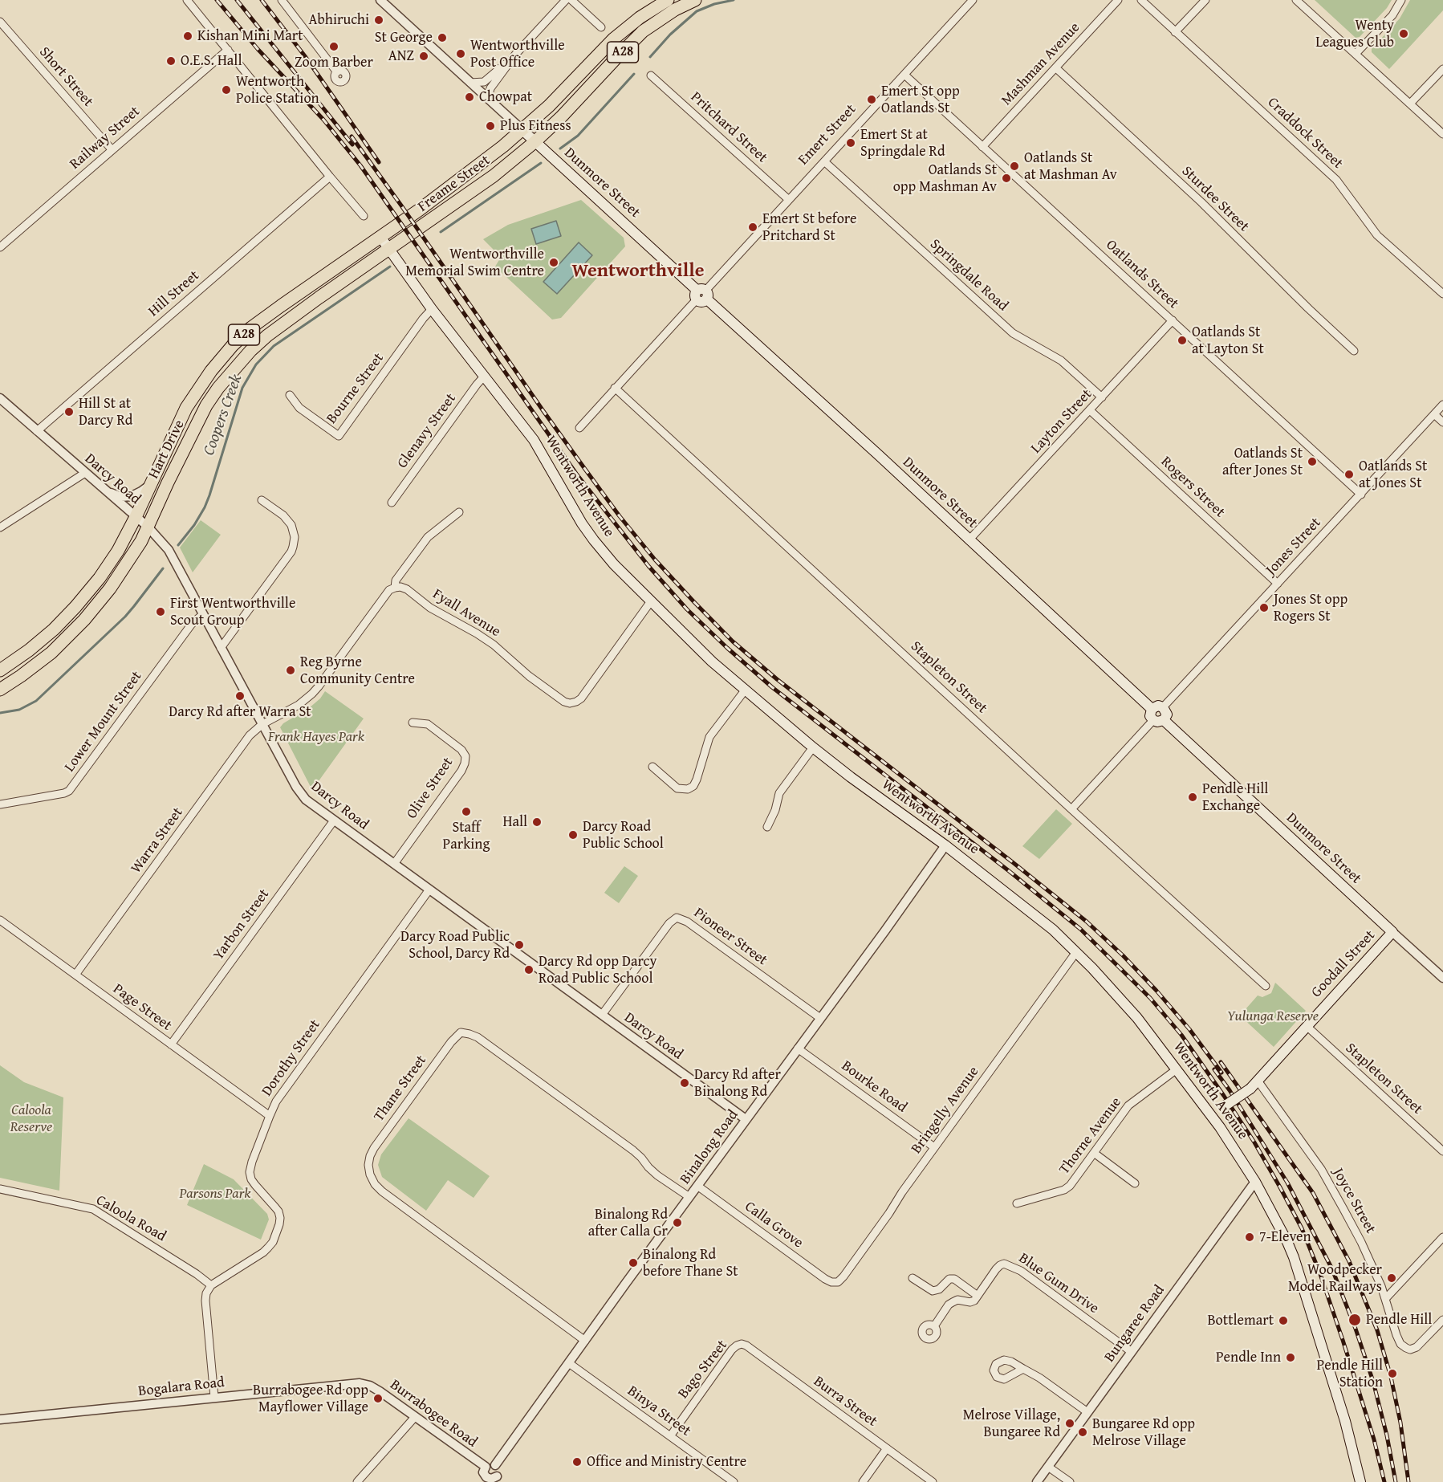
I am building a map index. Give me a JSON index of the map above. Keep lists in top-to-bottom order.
{
  "streets": {
    "highway": ["A28", "Freame Street", "Hart Drive"],
    "main road": ["Dunmore Street", "Wentworth Avenue", "Goodall Street"],
    "street": [
      "Mashman Avenue",
      "Short Street",
      "Pritchard Street",
      "Craddock Street",
      "Emert Street",
      "Railway Street",
      "Sturdee Street",
      "Oatlands Street",
      "Springdale Road",
      "Hill Street",
      "Bourne Street",
      "Layton Street",
      "Glenavy Street",
      "Darcy Road",
      "Rogers Street",
      "Jones Street",
      "Fyall Avenue",
      "Stapleton Street",
      "Lower Mount Street",
      "Olive Street",
      "Warra Street",
      "Yarbon Street",
      "Pioneer Street",
      "Page Street",
      "Dorothy Street",
      "Bourke Road",
      "Thane Street",
      "Bringelly Avenue",
      "Thorne Avenue",
      "Binalong Road",
      "Joyce Street",
      "Caloola Road",
      "Calla Grove",
      "Blue Gum Drive",
      "Bungaree Road",
      "Bago Street",
      "Bogalara Road",
      "Burra Street",
      "Binya Street",
      "Burrabogee Road"
    ]
  },
  "crossings": [
    ["A28", "Dunmore Street"],
    ["A28", "Freame Street"],
    ["Mashman Avenue", "Sturdee Street"],
    ["Mashman Avenue", "Oatlands Street"],
    ["Short Street", "Railway Street"],
    ["Pritchard Street", "Emert Street"],
    ["Emert Street", "Dunmore Street"],
    ["Emert Street", "Oatlands Street"],
    ["Emert Street", "Springdale Road"],
    ["Emert Street", "Stapleton Street"],
    ["Dunmore Street", "Freame Street"],
    ["Dunmore Street", "Layton Street"],
    ["Dunmore Street", "Jones Street"],
    ["Dunmore Street", "Goodall Street"],
    ["Freame Street", "Hart Drive"],
    ["Freame Street", "Wentworth Avenue"],
    ["Oatlands Street", "Layton Street"],
    ["Oatlands Street", "Jones Street"],
    ["Springdale Road", "Layton Street"],
    ["Hill Street", "Darcy Road"],
    ["Bourne Street", "Wentworth Avenue"],
    ["Layton Street", "Rogers Street"],
    ["Glenavy Street", "Wentworth Avenue"],
    ["Hart Drive", "Darcy Road"],
    ["Hart Drive", "Wentworth Avenue"],
    ["Darcy Road", "Lower Mount Street"],
    ["Darcy Road", "Olive Street"],
    ["Darcy Road", "Warra Street"],
    ["Darcy Road", "Yarbon Street"],
    ["Darcy Road", "Pioneer Street"],
    ["Darcy Road", "Dorothy Street"],
    ["Darcy Road", "Binalong Road"],
    ["Wentworth Avenue", "Fyall Avenue"],
    ["Wentworth Avenue", "Goodall Street"],
    ["Wentworth Avenue", "Bringelly Avenue"],
    ["Wentworth Avenue", "Thorne Avenue"],
    ["Wentworth Avenue", "Binalong Road"],
    ["Wentworth Avenue", "Bungaree Road"],
    ["Rogers Street", "Jones Street"],
    ["Stapleton Street", "Goodall Street"],
    ["Warra Street", "Page Street"],
    ["Yarbon Street", "Page Street"],
    ["Pioneer Street", "Binalong Road"],
    ["Goodall Street", "Joyce Street"],
    ["Page Street", "Dorothy Street"],
    ["Dorothy Street", "Caloola Road"],
    ["Bourke Road", "Bringelly Avenue"],
    ["Bourke Road", "Binalong Road"],
    ["Thane Street", "Binalong Road"],
    ["Bringelly Avenue", "Calla Grove"],
    ["Binalong Road", "Calla Grove"],
    ["Binalong Road", "Binya Street"],
    ["Blue Gum Drive", "Bungaree Road"],
    ["Bago Street", "Burra Street"],
    ["Bago Street", "Binya Street"],
    ["Bogalara Road", "Burrabogee Road"]
  ],
  "districts": ["Wentworthville"],
  "water": ["Coopers Creek"],
  "parks": [
    "Frank Hayes Park",
    "Yulunga Reserve",
    "Caloola Reserve",
    "Parsons Park"
  ],
  "places": [
    "Abhiruchi",
    "Wenty Leagues Club",
    "Kishan Mini Mart",
    "St George",
    "Zoom Barber",
    "Wentworthville Post Office",
    "ANZ",
    "O.E.S. Hall",
    "Wentworth Police Station",
    "Chowpat",
    "Emert St opp Oatlands St",
    "Plus Fitness",
    "Emert St at Springdale Rd",
    "Oatlands St at Mashman Av",
    "Oatlands St opp Mashman Av",
    "Emert St before Pritchard St",
    "Wentworthville Memorial Swim Centre",
    "Oatlands St at Layton St",
    "Hill St at Darcy Rd",
    "Oatlands St after Jones St",
    "Oatlands St at Jones St",
    "Jones St opp Rogers St",
    "First Wentworthville Scout Group",
    "Reg Byrne Community Centre",
    "Darcy Rd after Warra St",
    "Pendle Hill Exchange",
    "Staff Parking",
    "Hall",
    "Darcy Road Public School",
    "Darcy Road Public School, Darcy Rd",
    "Darcy Rd opp Darcy Road Public School",
    "Darcy Rd after Binalong Rd",
    "Binalong Rd after Calla Gr",
    "7-Eleven",
    "Binalong Rd before Thane St",
    "Woodpecker Model Railways",
    "Pendle Hill",
    "Bottlemart",
    "Pendle Inn",
    "Pendle Hill Station",
    "Burrabogee Rd opp Mayflower Village",
    "Melrose Village, Bungaree Rd",
    "Bungaree Rd opp Melrose Village",
    "Office and Ministry Centre"
  ]
}
